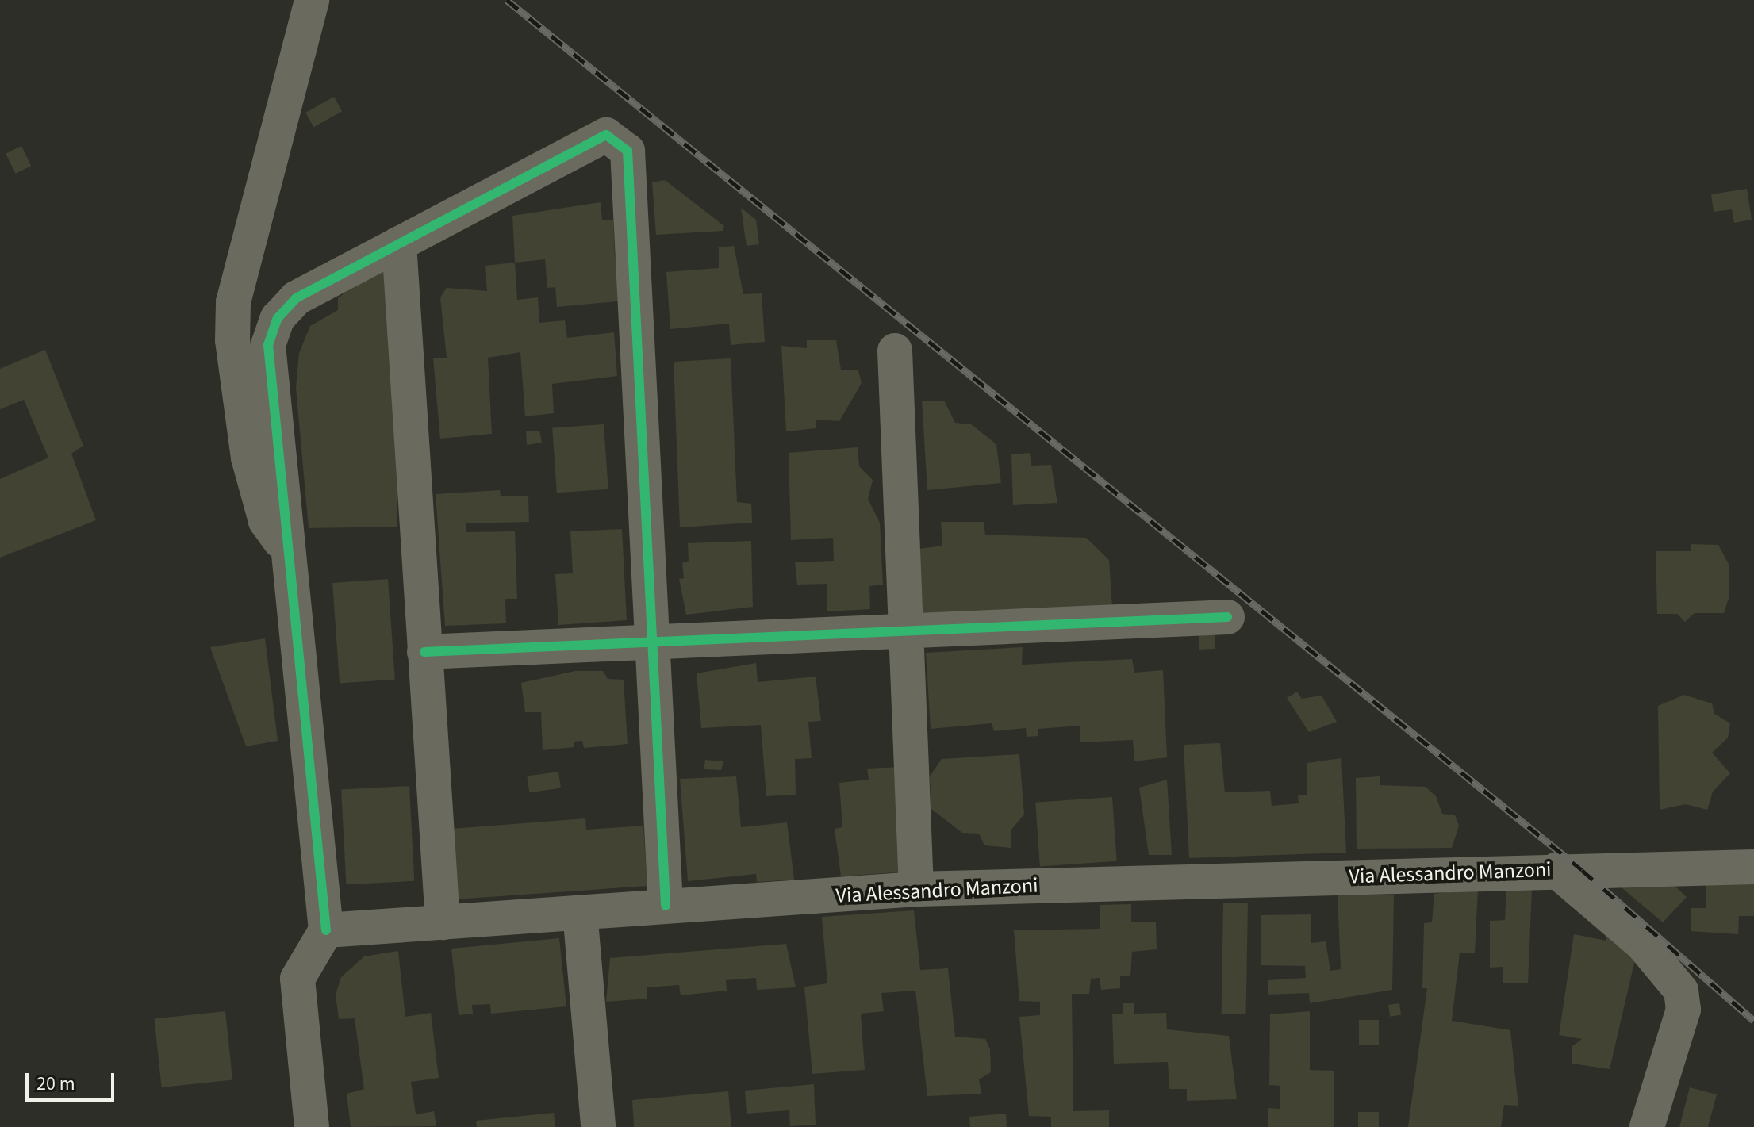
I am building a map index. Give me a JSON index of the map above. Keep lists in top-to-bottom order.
{
  "streets": {
    "main road": ["Via Alessandro Manzoni"]
  },
  "scale_bar": "20 m"
}
